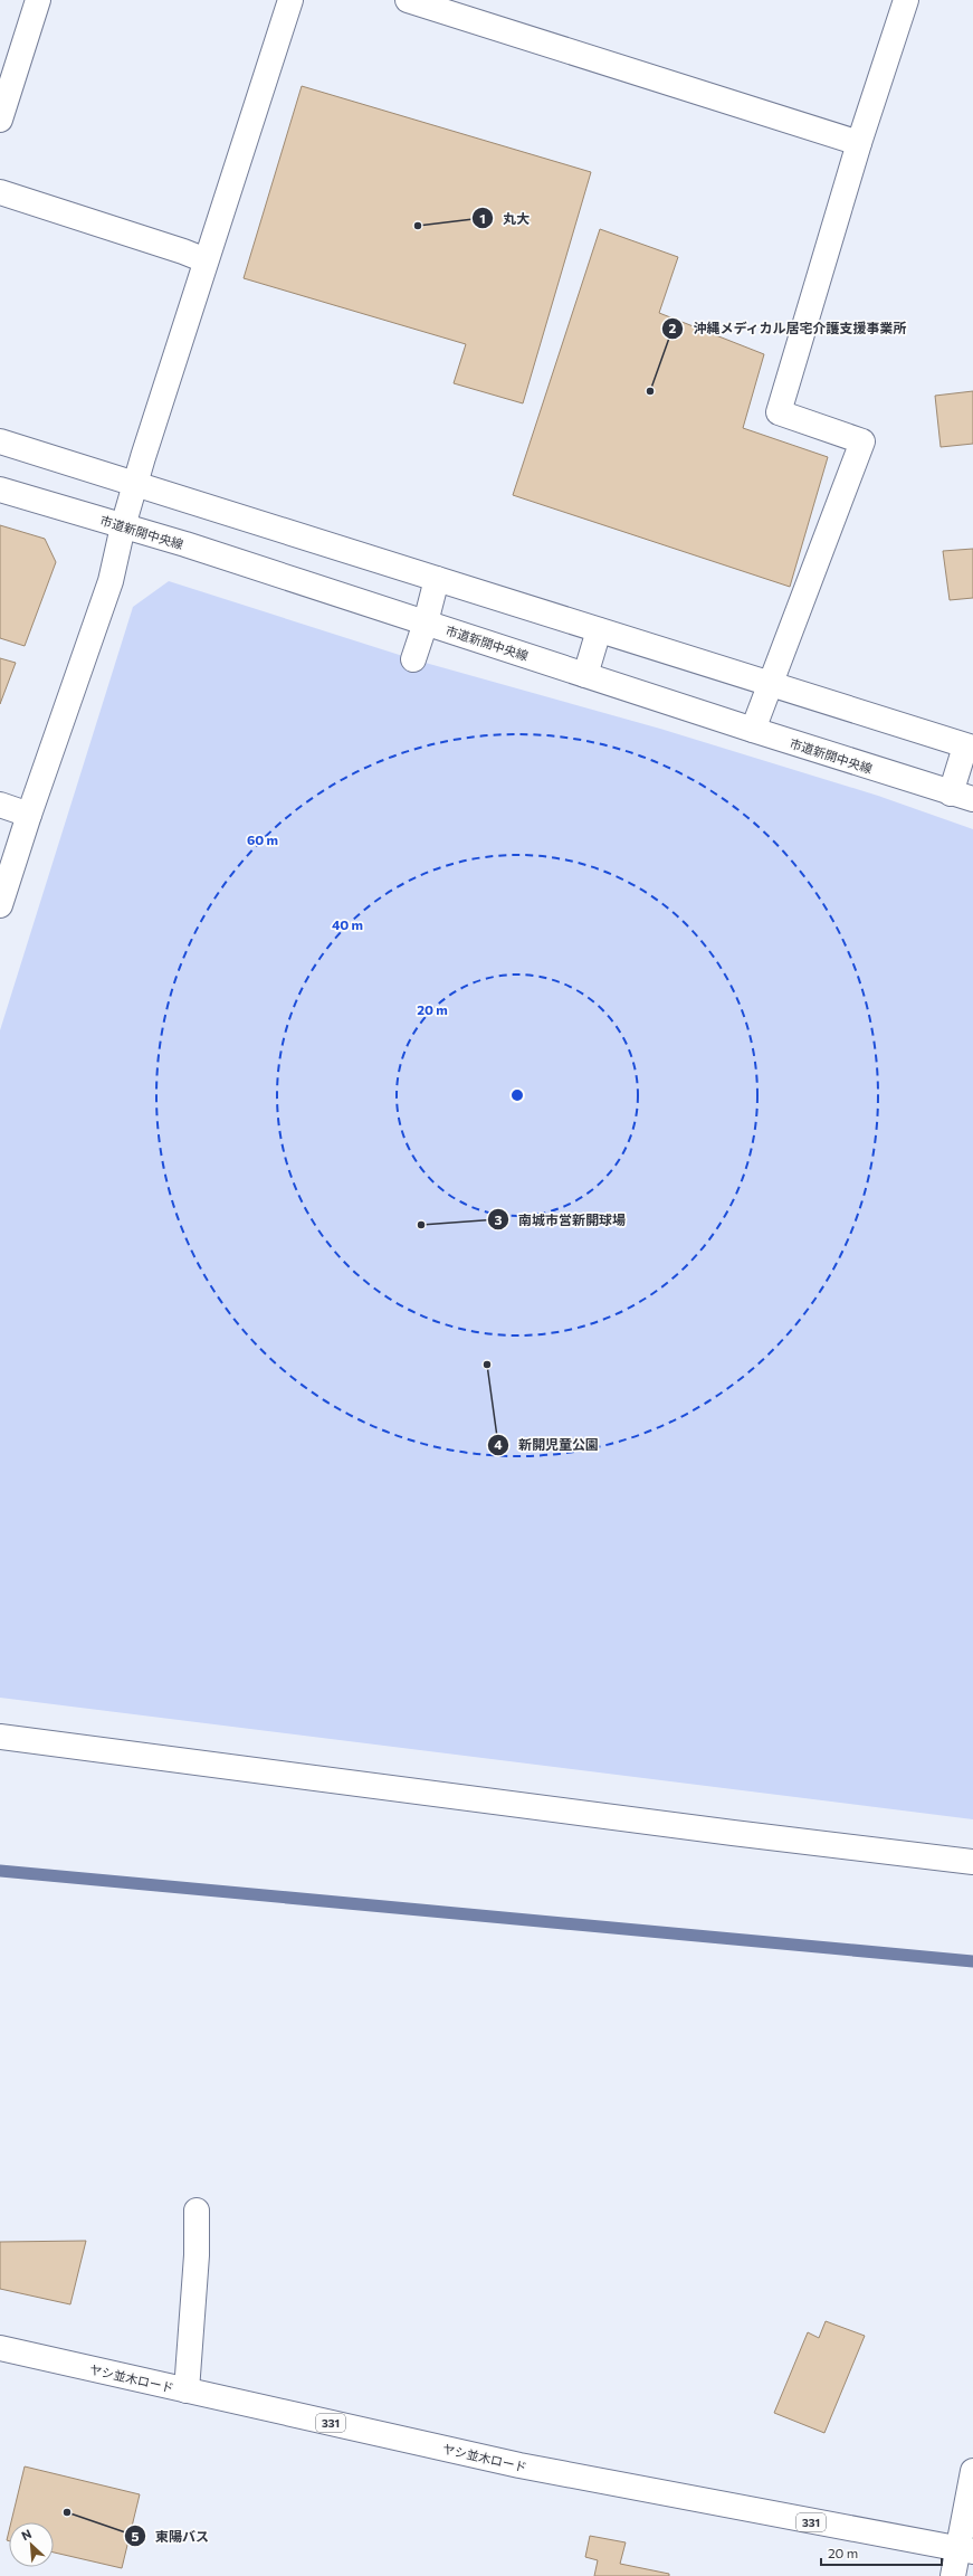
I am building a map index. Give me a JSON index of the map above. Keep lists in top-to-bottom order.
{
  "streets": {
    "main road": ["市道新開中央線", "ヤシ並木ロード", "331"]
  },
  "places": [
    "丸大",
    "沖縄メディカル居宅介護支援事業所",
    "南城市営新開球場",
    "新開児童公園",
    "東陽バス"
  ],
  "scale_bar": "20 m",
  "north": "top left",
  "rings": ["60 m", "40 m", "20 m"]
}
